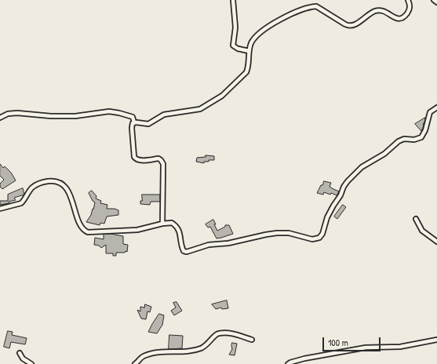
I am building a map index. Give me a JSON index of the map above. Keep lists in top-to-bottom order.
{
  "scale_bar": "100 m"
}
